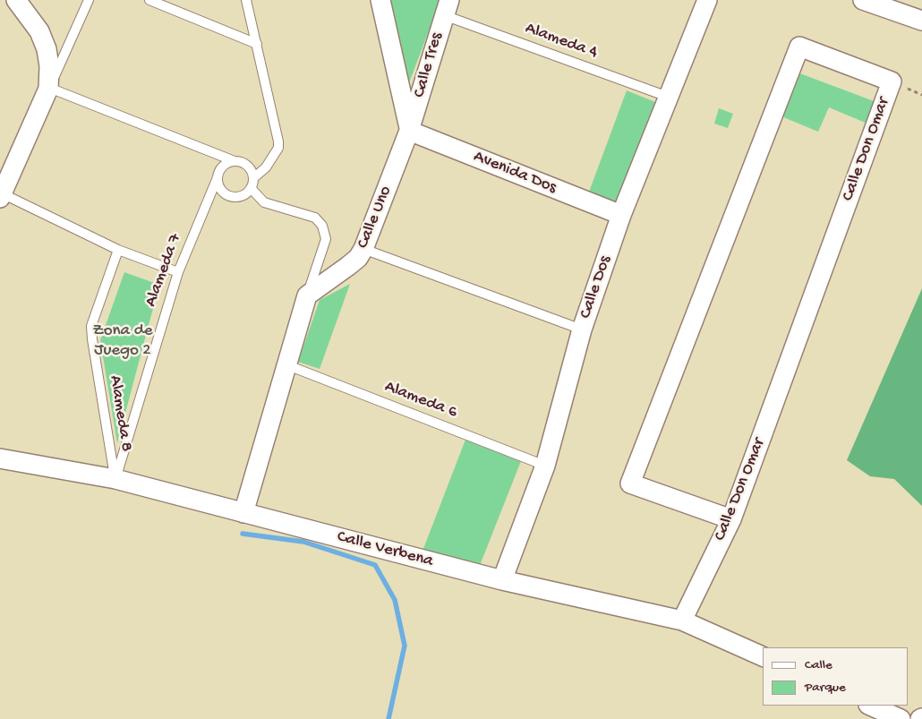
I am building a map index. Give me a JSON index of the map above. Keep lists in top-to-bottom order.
{
  "streets": {
    "street": [
      "Calle Tres",
      "Calle Don Omar",
      "Avenida Dos",
      "Calle Uno",
      "Calle Dos",
      "Calle Verbena"
    ],
    "lane": [
      "Alameda 4",
      "Alameda 7",
      "Alameda 6",
      "Alameda 8"
    ]
  },
  "crossings": [
    ["Alameda 4", "Calle Tres"],
    ["Alameda 4", "Calle Dos"],
    ["Calle Tres", "Avenida Dos"],
    ["Calle Tres", "Calle Uno"],
    ["Calle Don Omar", "Calle Verbena"],
    ["Avenida Dos", "Calle Uno"],
    ["Avenida Dos", "Calle Dos"],
    ["Alameda 7", "Alameda 8"],
    ["Alameda 7", "Calle Verbena"],
    ["Calle Dos", "Alameda 6"],
    ["Calle Dos", "Calle Verbena"],
    ["Alameda 8", "Calle Verbena"]
  ],
  "parks": ["Zona de Juego 2"],
  "legend": ["Calle", "Parque"]
}
